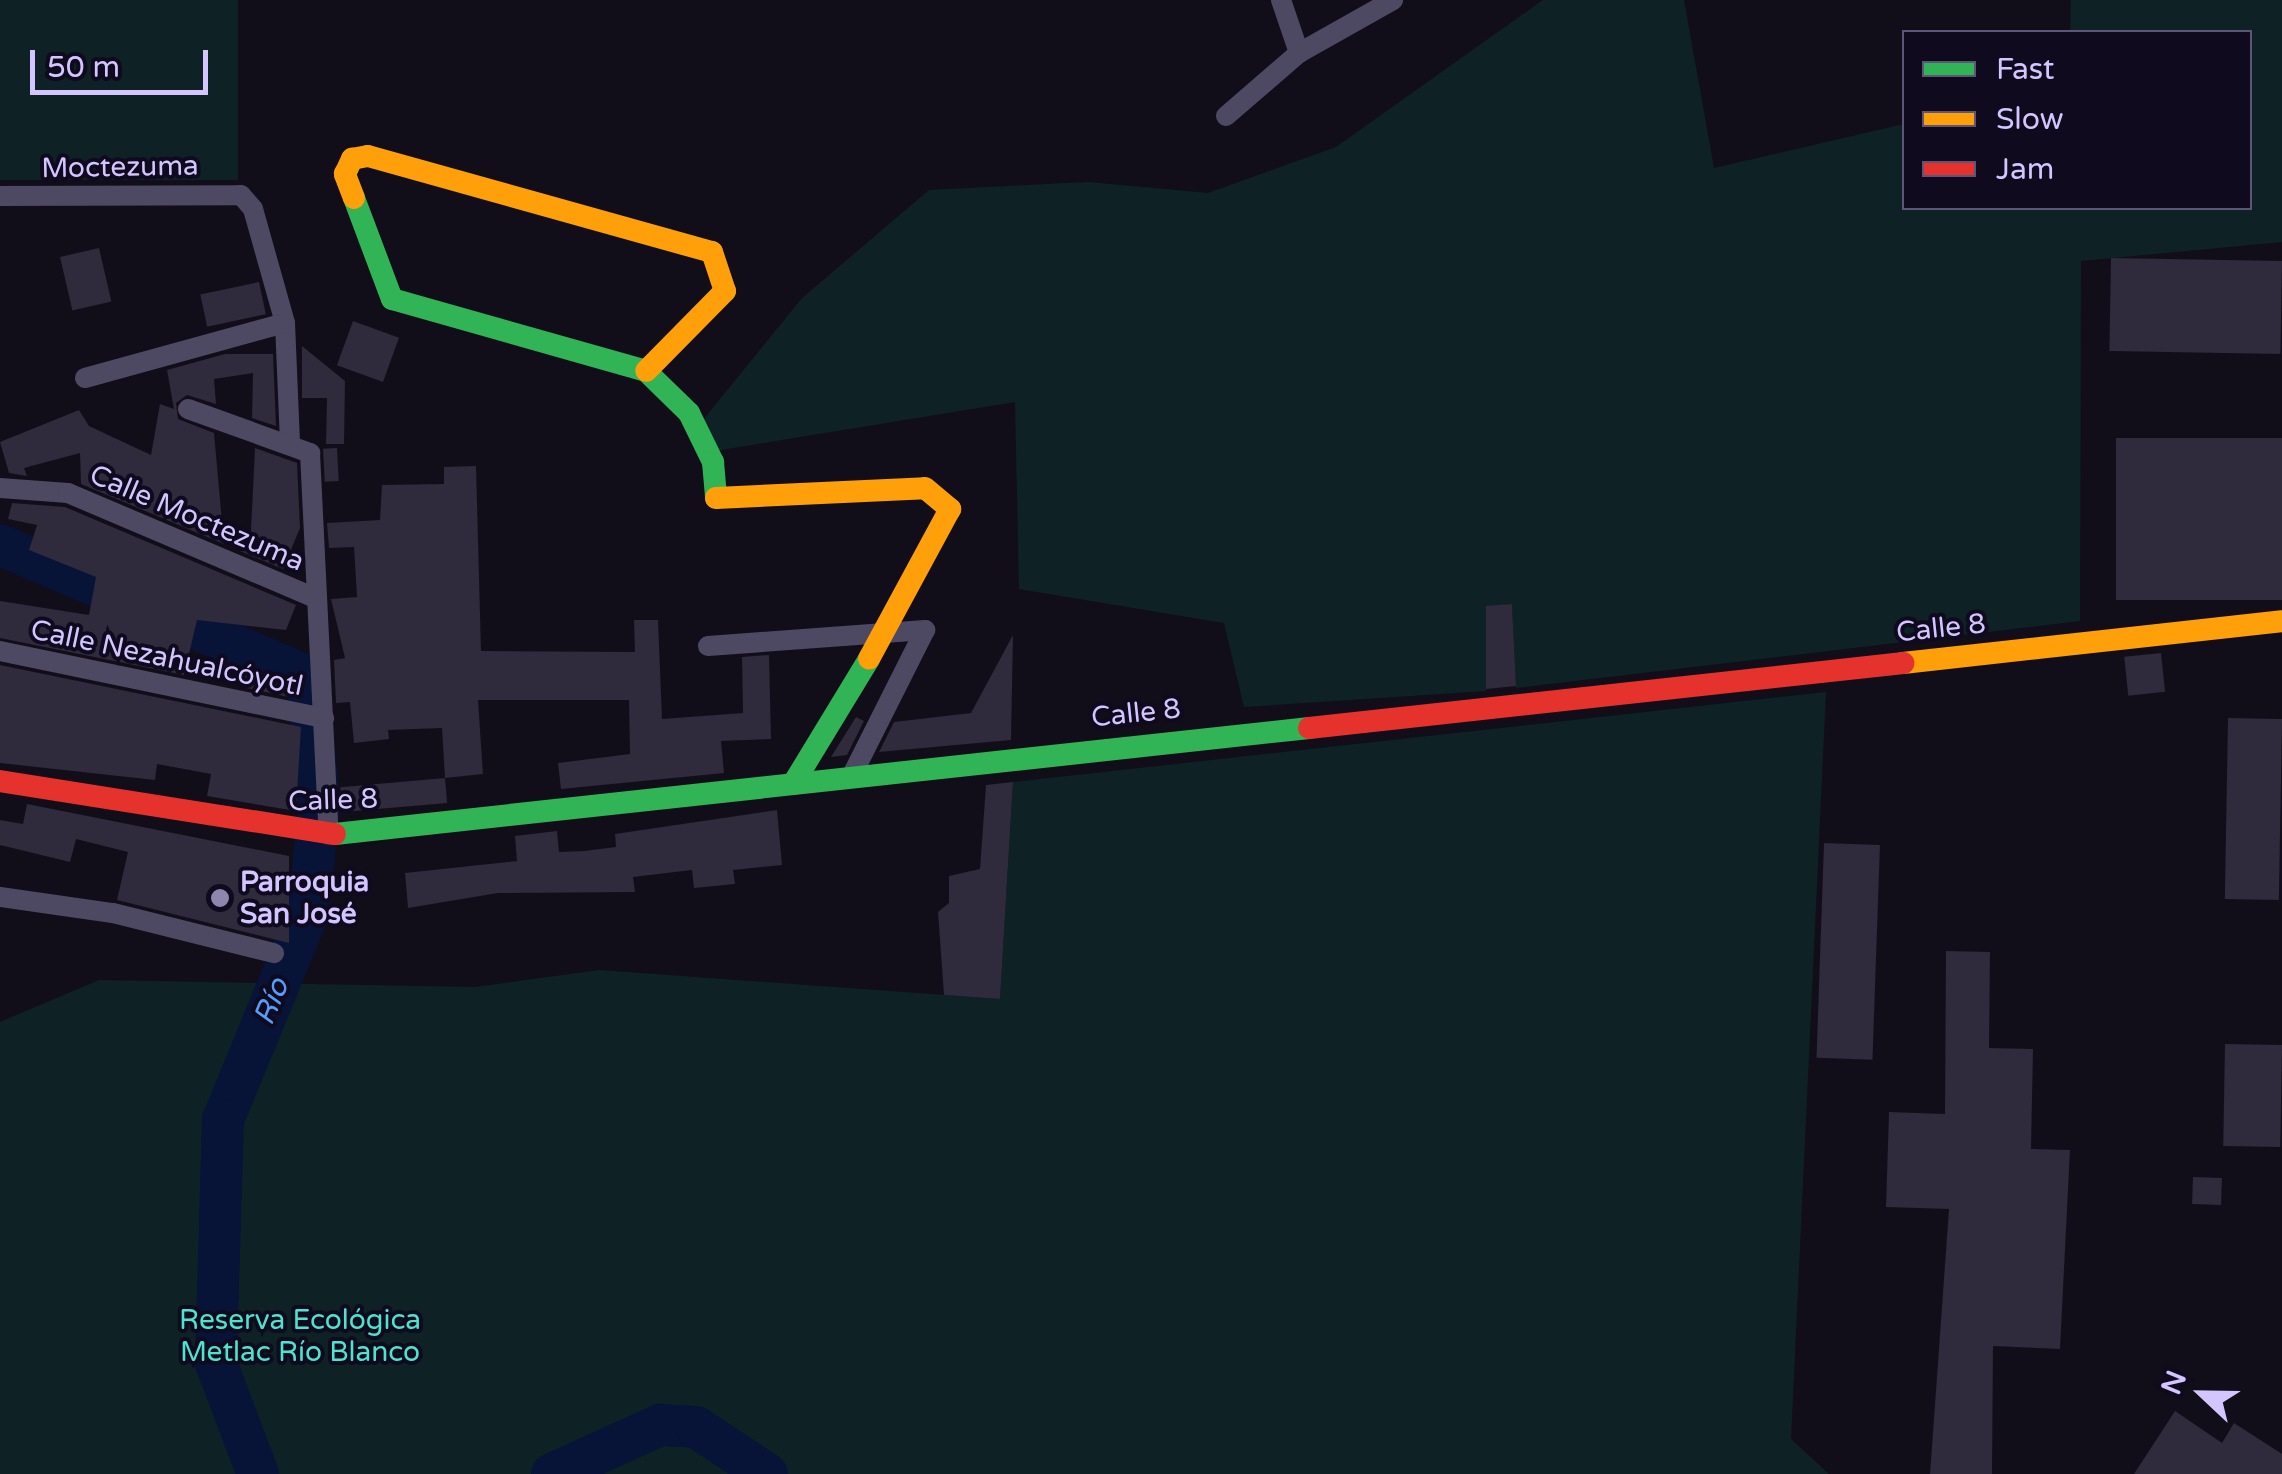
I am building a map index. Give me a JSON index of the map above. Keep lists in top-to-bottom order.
{
  "streets": {
    "street": [
      "Moctezuma",
      "Calle Moctezuma",
      "Calle 8",
      "Calle Nezahualcóyotl"
    ]
  },
  "crossings": [
    ["Calle Moctezuma", "Calle 8"],
    ["Calle Moctezuma", "Calle Nezahualcóyotl"]
  ],
  "water": ["Río"],
  "parks": ["Reserva Ecológica Metlac Río Blanco"],
  "places": ["Parroquia San José"],
  "legend": ["Fast", "Slow", "Jam"],
  "scale_bar": "50 m",
  "north": "left"
}
